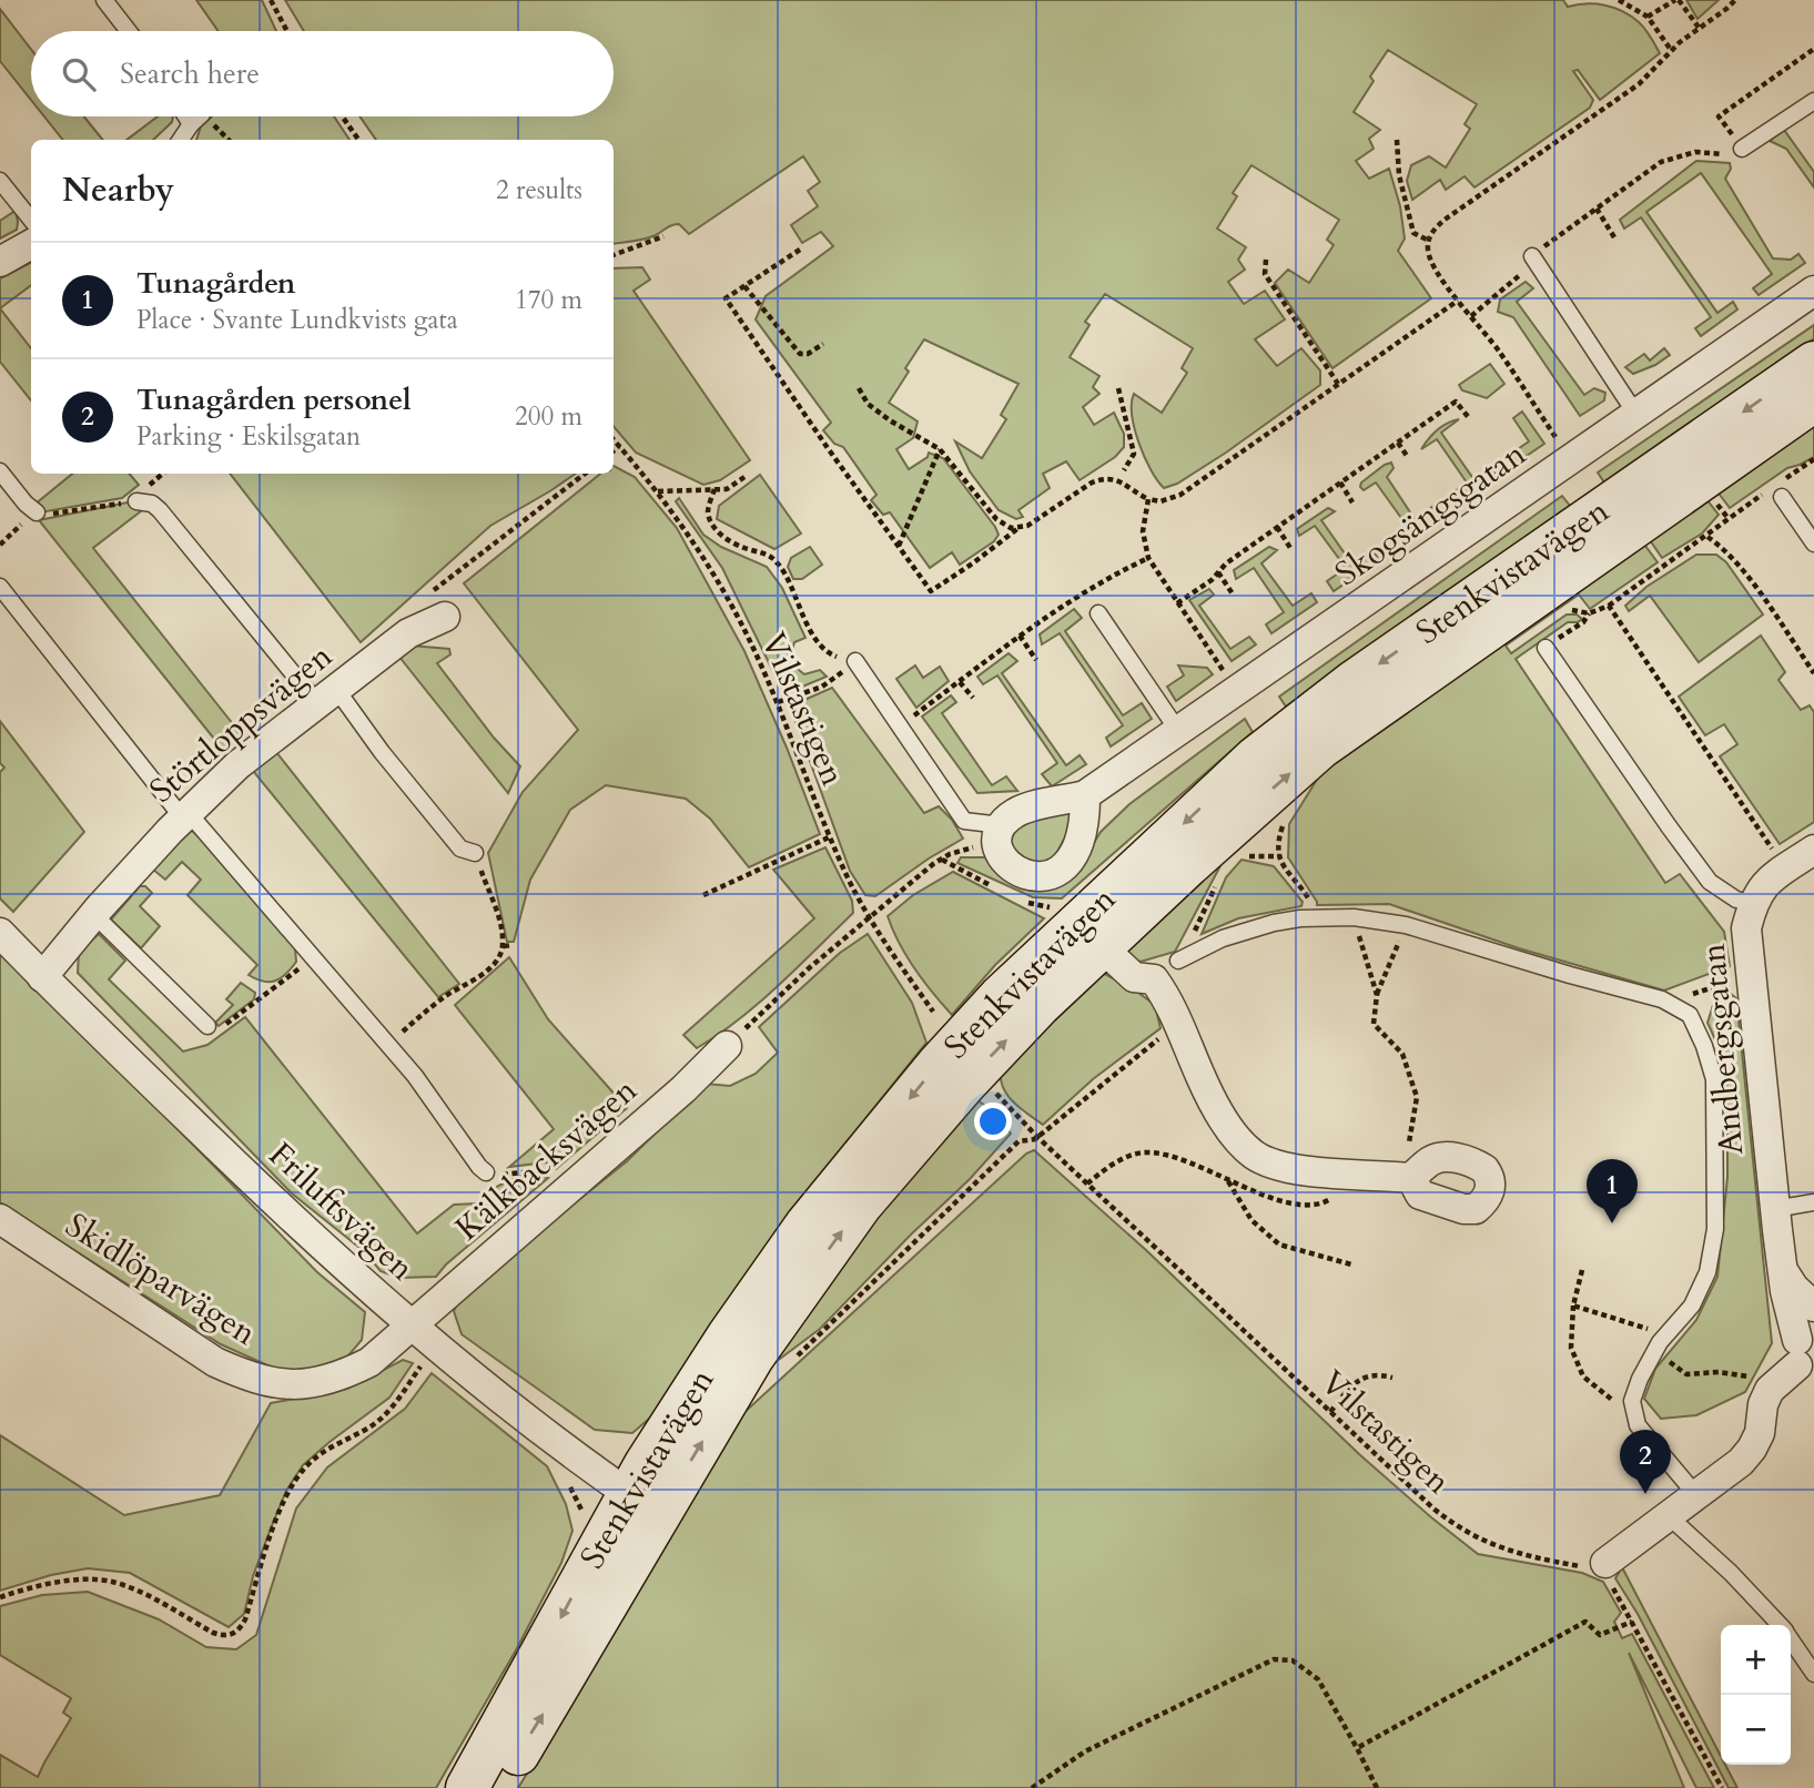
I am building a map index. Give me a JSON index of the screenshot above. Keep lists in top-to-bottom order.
{
  "streets": {
    "main road": ["Stenkvistavägen"],
    "street": [
      "Skogsängsgatan",
      "Störtloppsvägen",
      "Andbergsgatan",
      "Kälkbacksvägen",
      "Friluftsvägen",
      "Skidlöparvägen"
    ],
    "path": ["Vilstastigen"]
  },
  "crossings": [
    ["Stenkvistavägen", "Friluftsvägen"],
    ["Störtloppsvägen", "Friluftsvägen"],
    ["Kälkbacksvägen", "Friluftsvägen"],
    ["Kälkbacksvägen", "Skidlöparvägen"],
    ["Friluftsvägen", "Skidlöparvägen"]
  ],
  "page": {
    "search": "Search here",
    "heading": ["Nearby", "2 results"],
    "list": [
      {
        "mark": "1",
        "name": "Tunagården",
        "note": "Place · Svante Lundkvists gata",
        "value": "170 m"
      },
      {
        "mark": "2",
        "name": "Tunagården personel",
        "note": "Parking · Eskilsgatan",
        "value": "200 m"
      }
    ],
    "pins": ["1", "2"],
    "map_buttons": ["+", "−"]
  }
}
